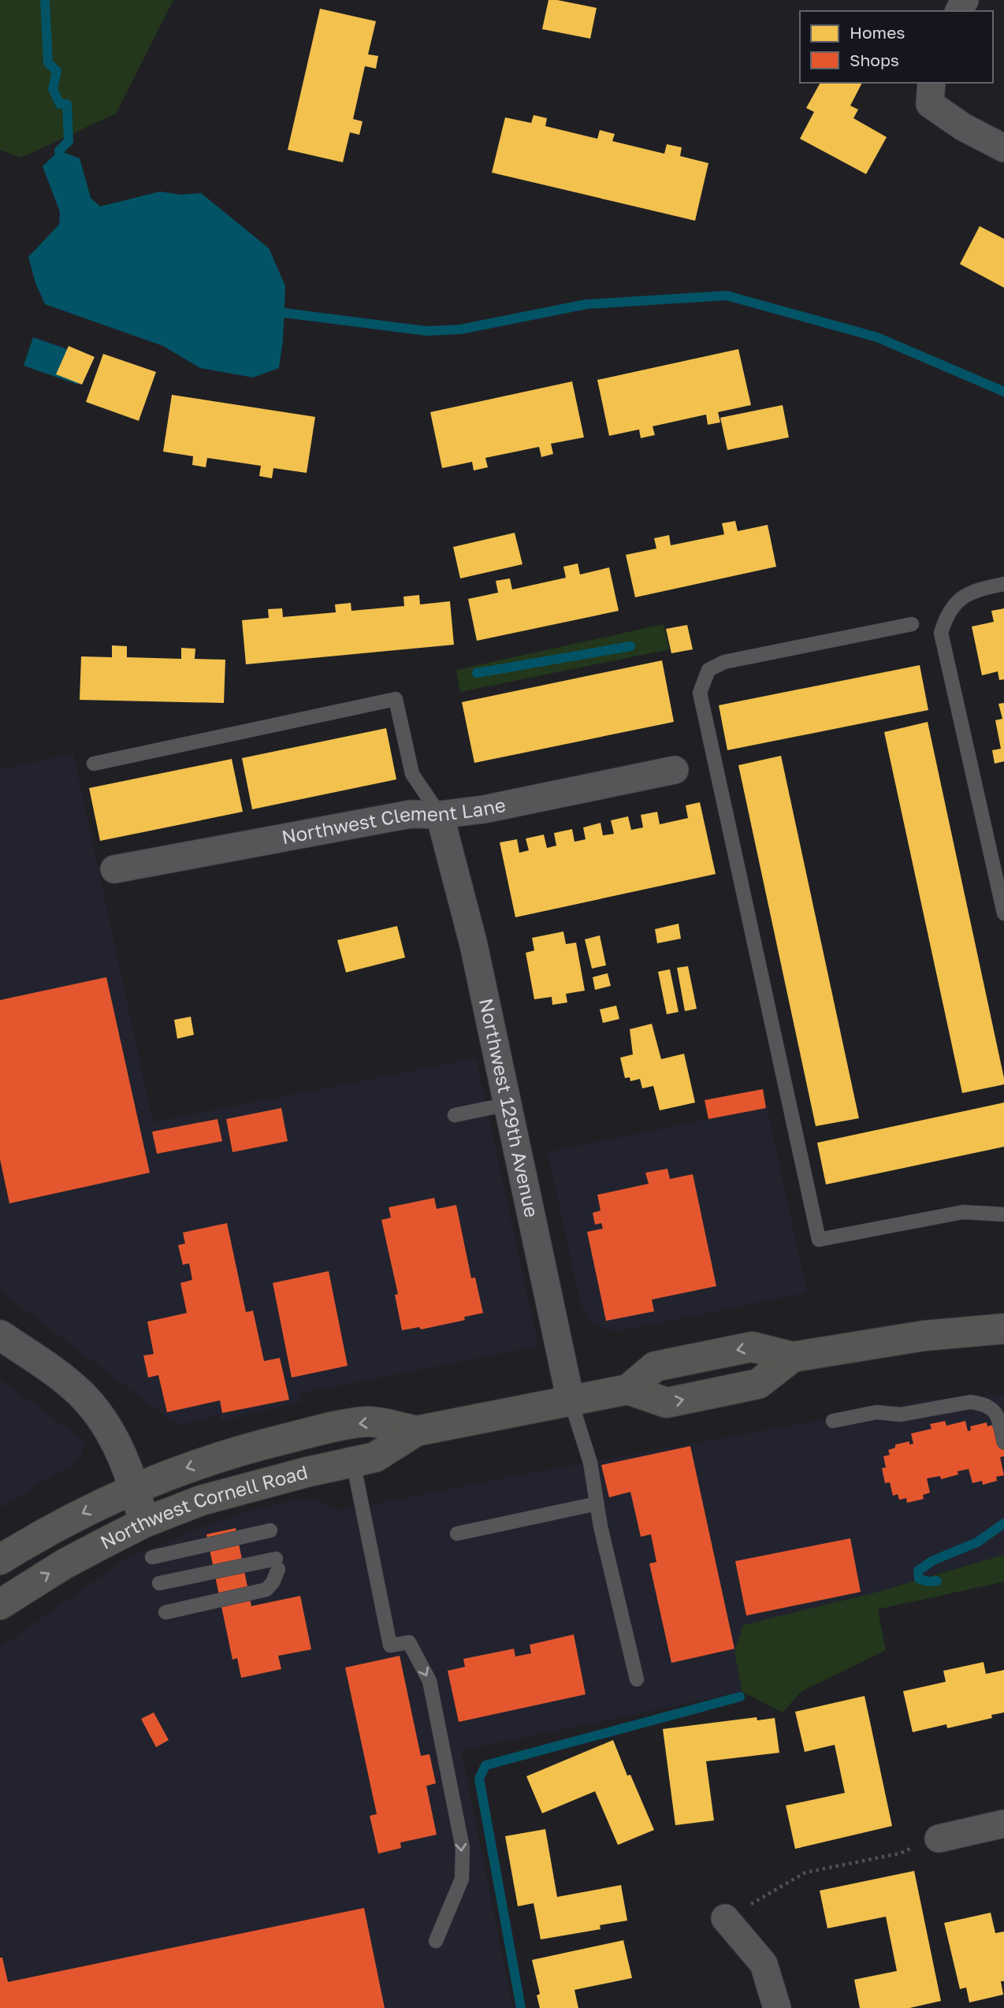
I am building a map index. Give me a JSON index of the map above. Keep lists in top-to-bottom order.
{
  "streets": {
    "main road": ["Northwest Cornell Road"],
    "street": ["Northwest Clement Lane", "Northwest 129th Avenue"]
  },
  "crossings": [
    ["Northwest Clement Lane", "Northwest 129th Avenue"],
    ["Northwest 129th Avenue", "Northwest Cornell Road"]
  ],
  "legend": ["Homes", "Shops"]
}
